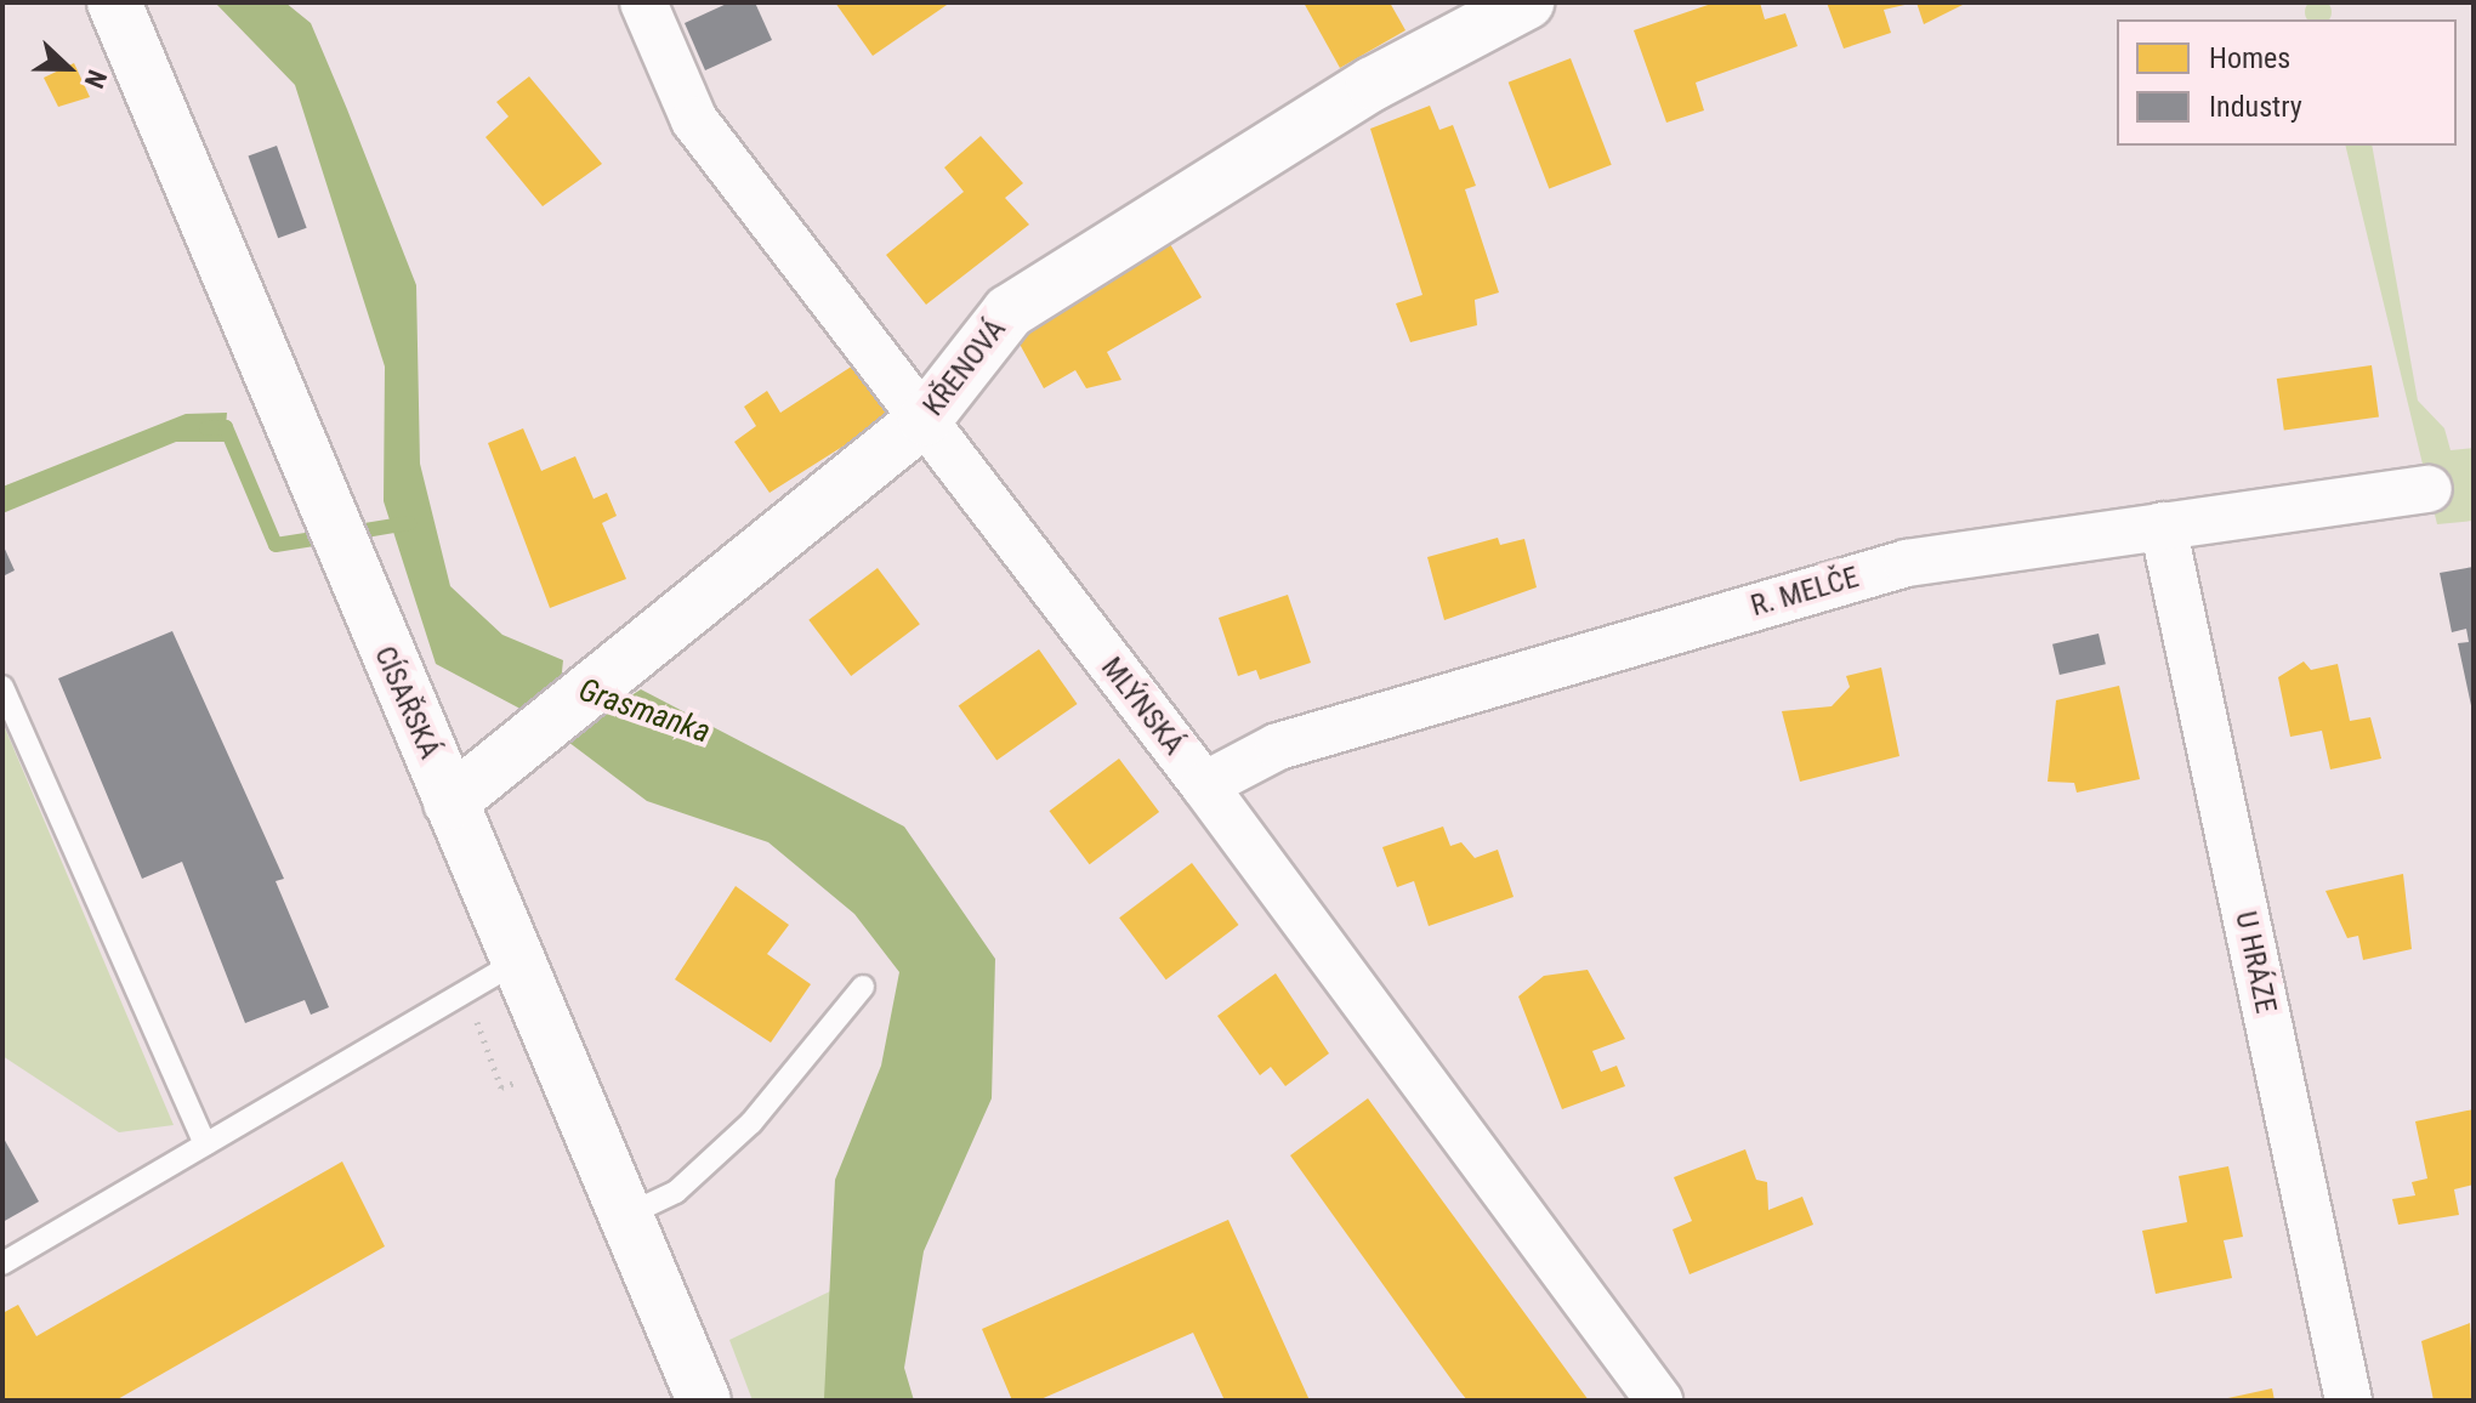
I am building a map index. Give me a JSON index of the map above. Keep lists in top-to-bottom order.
{
  "streets": {
    "street": [
      "KŘENOVÁ",
      "R. MELČE",
      "CÍSAŘSKÁ",
      "MLÝNSKÁ",
      "U HRÁZE"
    ]
  },
  "crossings": [
    ["KŘENOVÁ", "CÍSAŘSKÁ"],
    ["KŘENOVÁ", "MLÝNSKÁ"],
    ["R. MELČE", "MLÝNSKÁ"],
    ["R. MELČE", "U HRÁZE"]
  ],
  "water": ["Grasmanka"],
  "legend": ["Homes", "Industry"],
  "north": "right"
}
